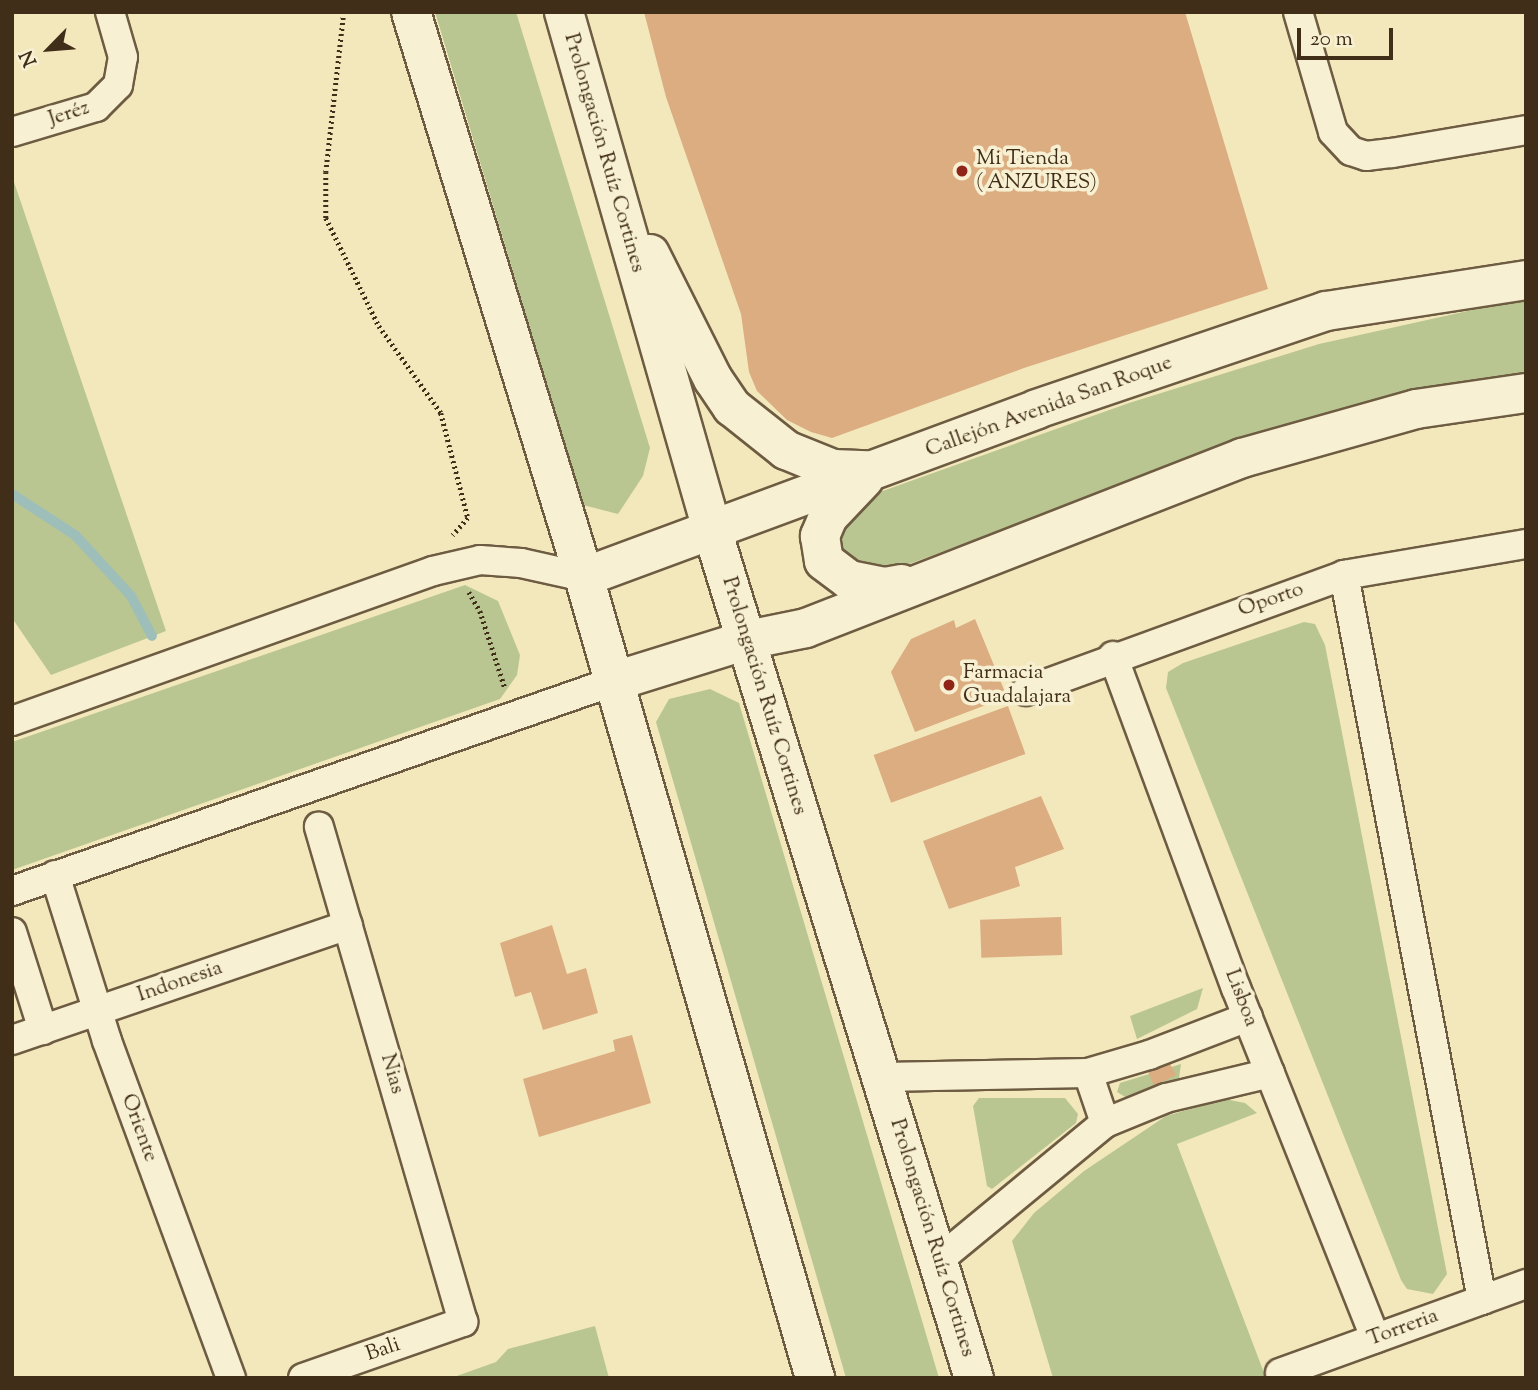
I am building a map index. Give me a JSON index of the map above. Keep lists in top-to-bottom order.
{
  "streets": {
    "main road": ["Prolongación Ruíz Cortines", "Callejón Avenida San Roque"],
    "street": [
      "Jeréz",
      "Oporto",
      "Indonesia",
      "Lisboa",
      "Nias",
      "Oriente",
      "Torreria",
      "Bali"
    ]
  },
  "crossings": [
    ["Prolongación Ruíz Cortines", "Callejón Avenida San Roque"],
    ["Oporto", "Lisboa"],
    ["Indonesia", "Nias"],
    ["Indonesia", "Oriente"],
    ["Lisboa", "Torreria"],
    ["Nias", "Bali"]
  ],
  "places": ["Mi Tienda ( ANZURES)", "Farmacia Guadalajara"],
  "scale_bar": "20 m",
  "north": "bottom left"
}
